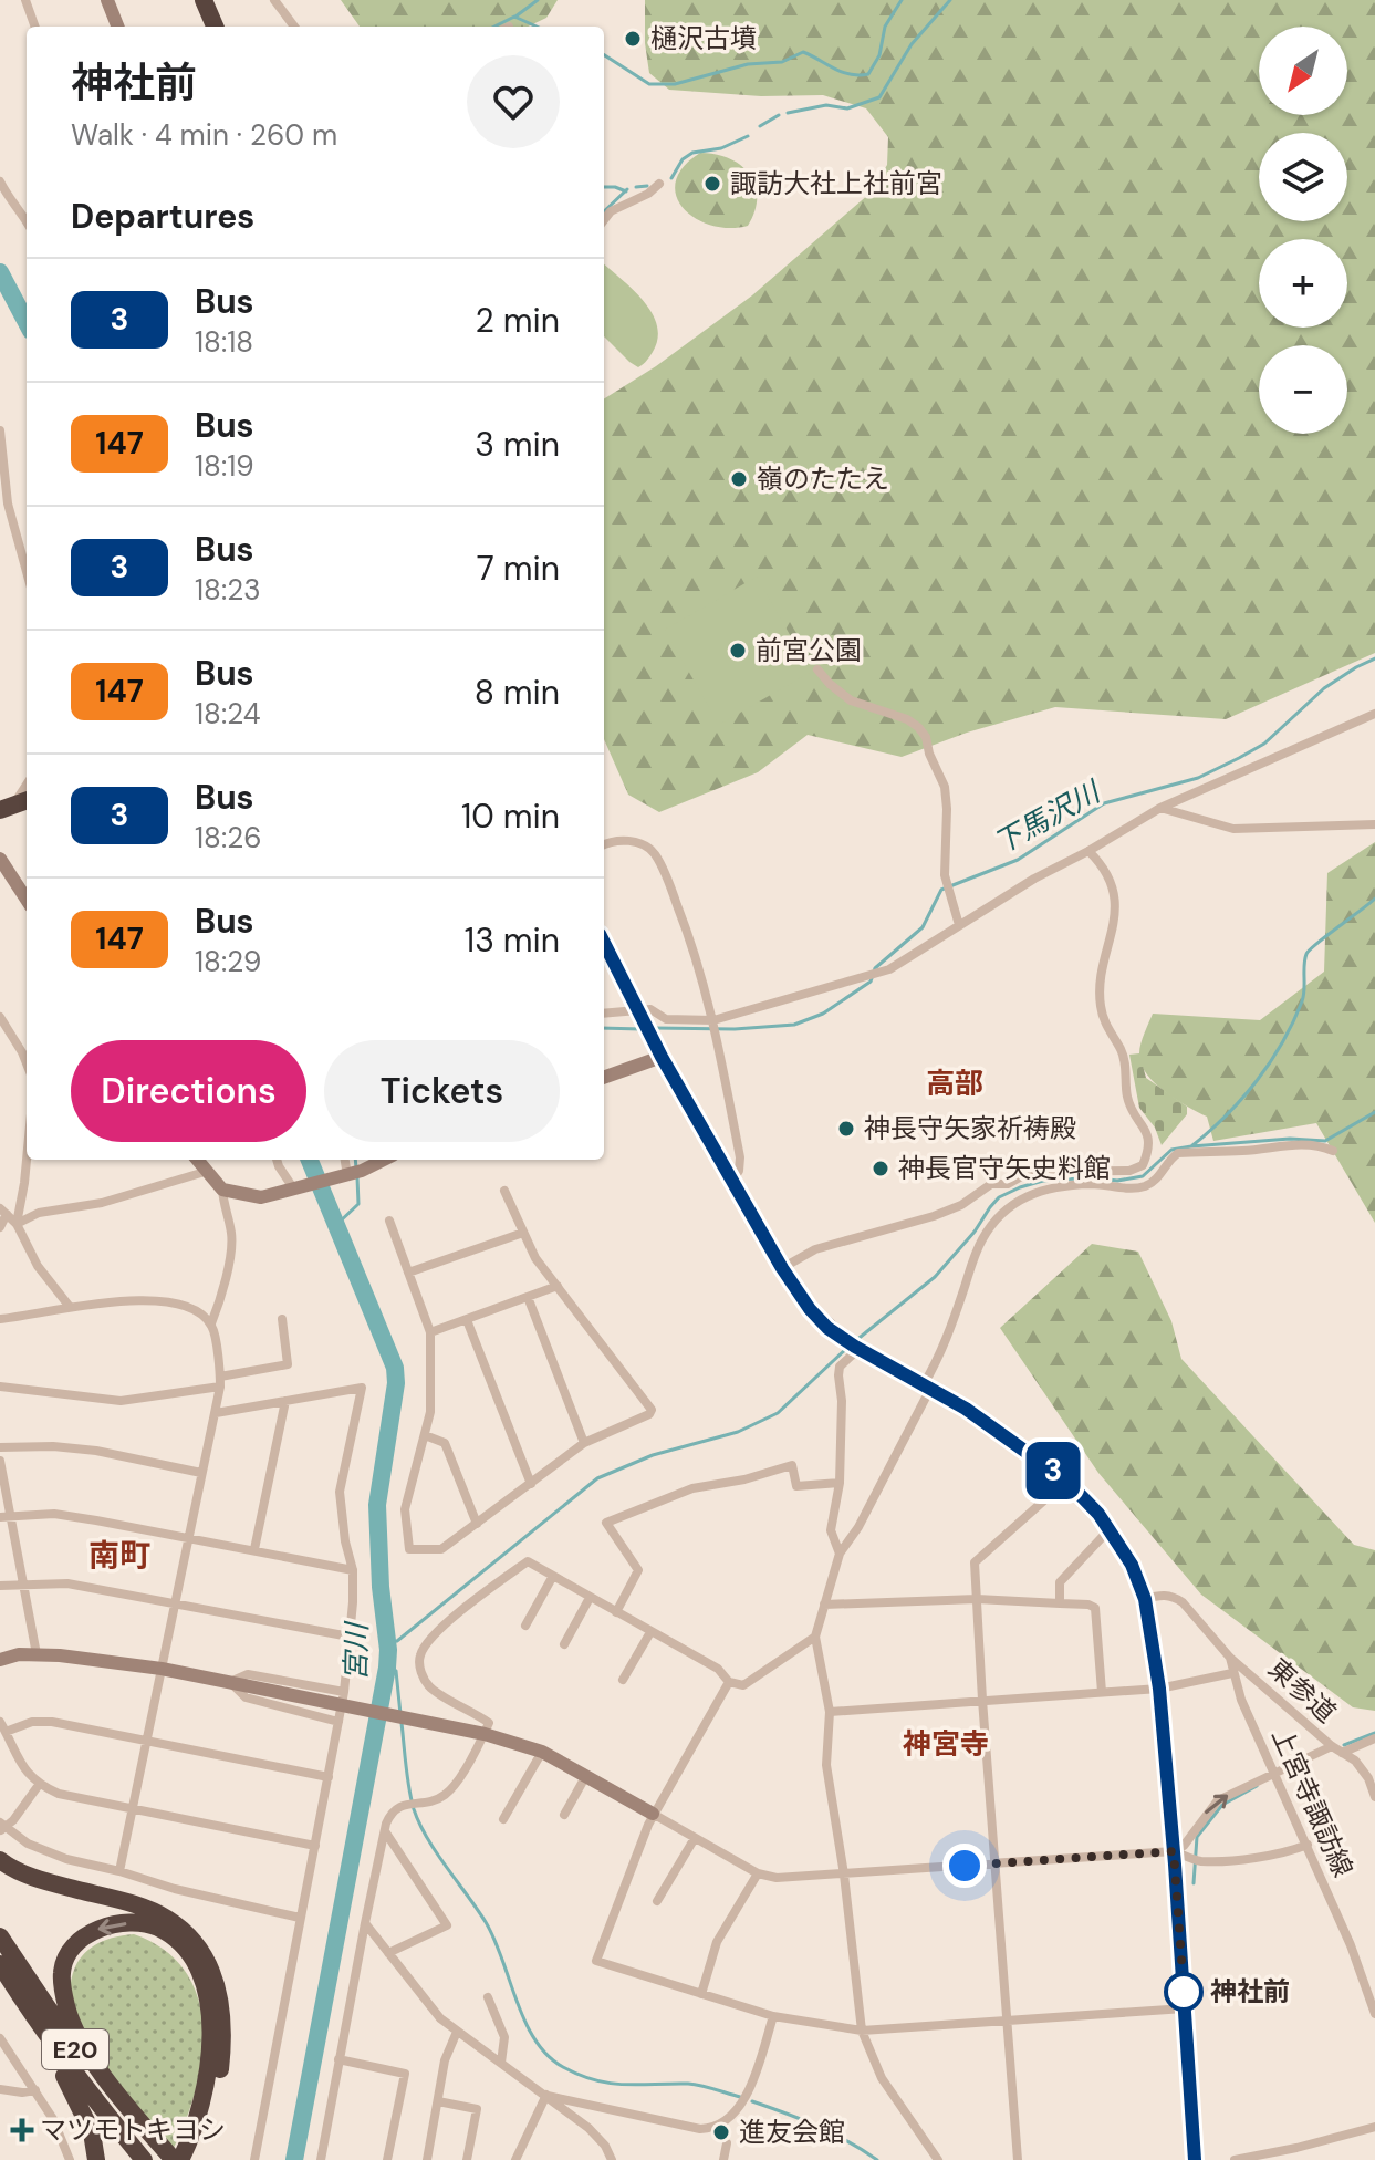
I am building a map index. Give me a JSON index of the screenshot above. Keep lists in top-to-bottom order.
{
  "streets": {
    "highway": ["E20"],
    "street": ["東参道", "上宮寺諏訪線"]
  },
  "crossings": [
    ["東参道", "上宮寺諏訪線"]
  ],
  "districts": ["高部", "南町", "神宮寺"],
  "water": ["下馬沢川", "宮川"],
  "places": {
    "other": [
      "樋沢古墳",
      "諏訪大社上社前宮",
      "嶺のたたえ",
      "前宮公園",
      "神長守矢家祈祷殿",
      "神長官守矢史料館",
      "神社前",
      "進友会館"
    ],
    "health": ["マツモトキヨシ"]
  },
  "lines": ["bus line 3"],
  "north": "bottom left",
  "page": {
    "on_map": "3",
    "map_buttons": ["+", "−"],
    "heading": [
      ["神社前", "Walk · 4 min · 260 m"],
      "Departures"
    ],
    "list": [
      {
        "mark": "3",
        "name": "Bus",
        "note": "18:18",
        "value": "2 min"
      },
      {
        "mark": "147",
        "name": "Bus",
        "note": "18:19",
        "value": "3 min"
      },
      {
        "mark": "3",
        "name": "Bus",
        "note": "18:23",
        "value": "7 min"
      },
      {
        "mark": "147",
        "name": "Bus",
        "note": "18:24",
        "value": "8 min"
      },
      {
        "mark": "3",
        "name": "Bus",
        "note": "18:26",
        "value": "10 min"
      },
      {
        "mark": "147",
        "name": "Bus",
        "note": "18:29",
        "value": "13 min"
      }
    ],
    "buttons": ["Directions", "Tickets"]
  }
}
